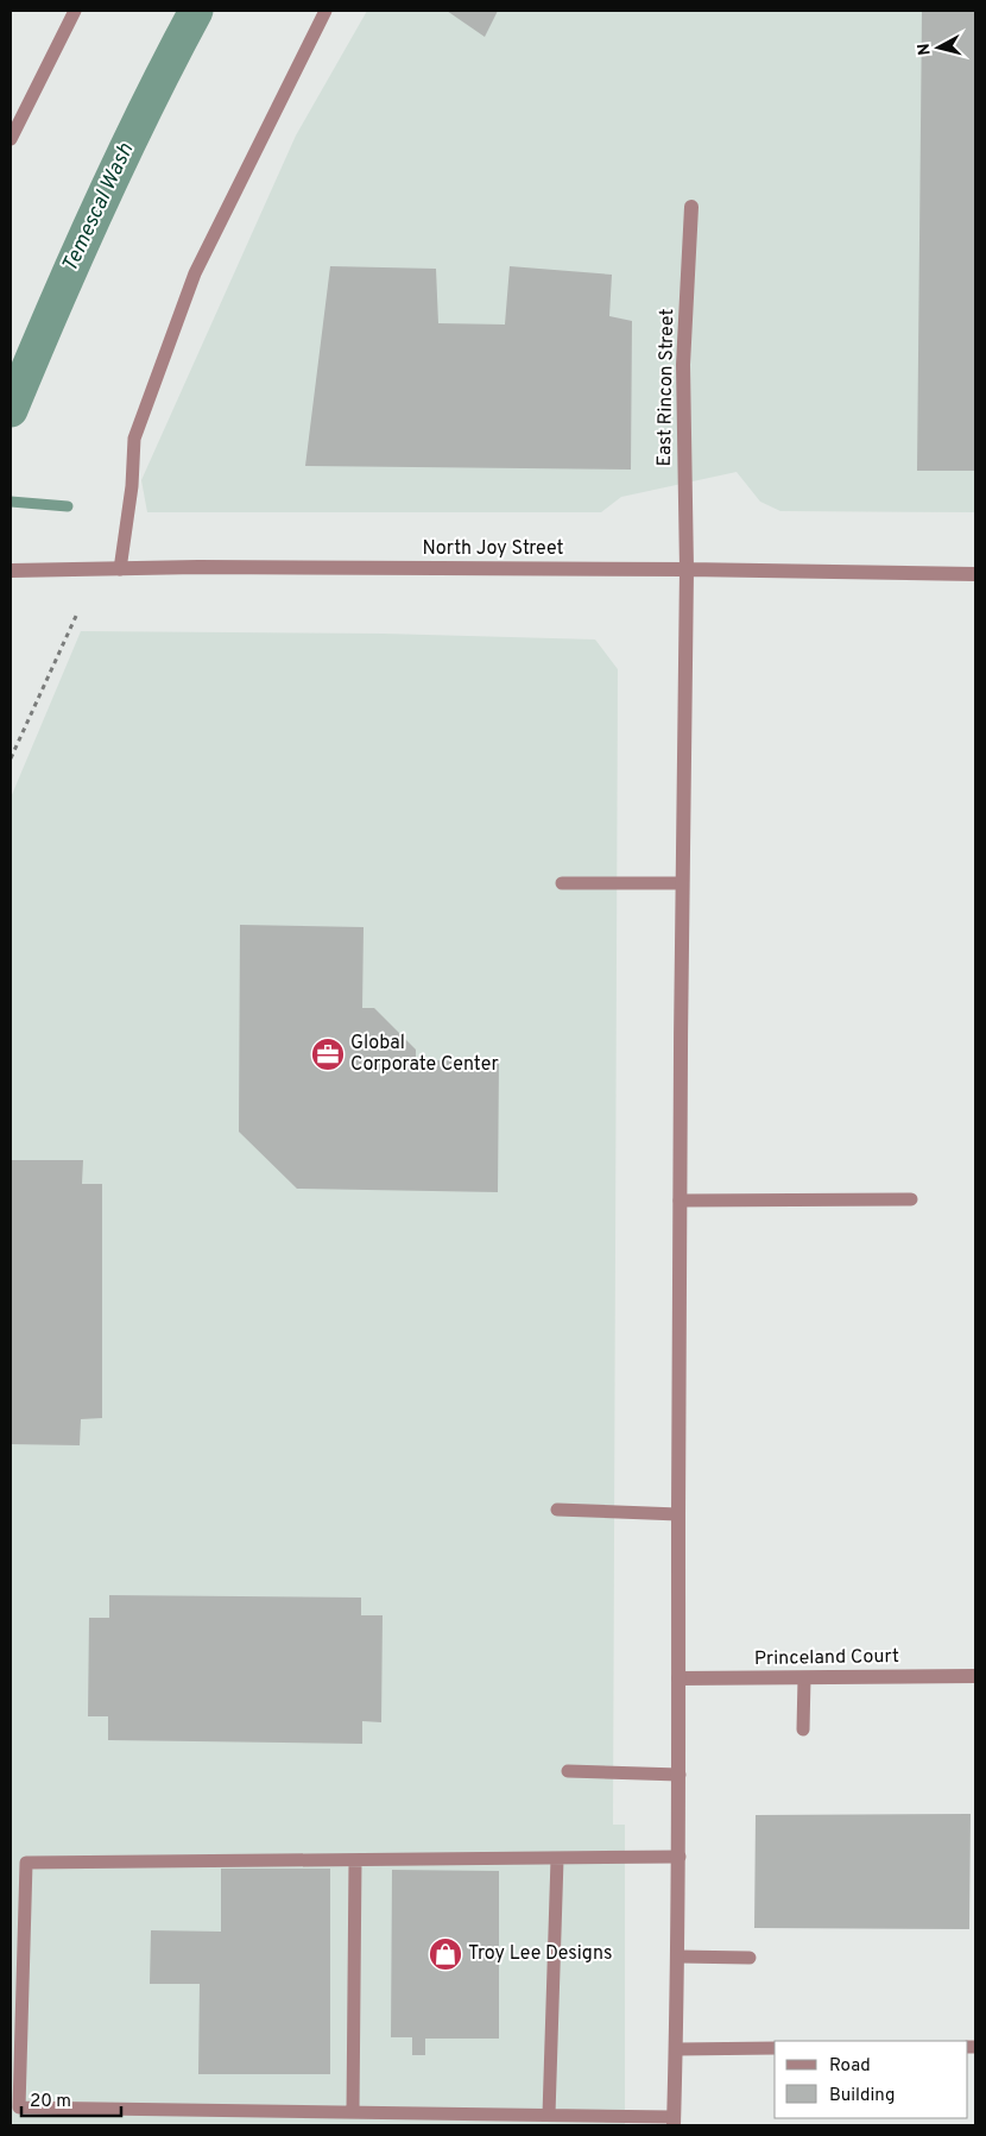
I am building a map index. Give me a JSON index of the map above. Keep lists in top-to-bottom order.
{
  "streets": {
    "street": ["East Rincon Street", "North Joy Street", "Princeland Court"]
  },
  "crossings": [
    ["East Rincon Street", "North Joy Street"],
    ["East Rincon Street", "Princeland Court"]
  ],
  "water": ["Temescal Wash"],
  "places": {
    "office": ["Global Corporate Center"],
    "shop": ["Troy Lee Designs"]
  },
  "legend": ["Road", "Building"],
  "scale_bar": "20 m",
  "north": "left"
}
